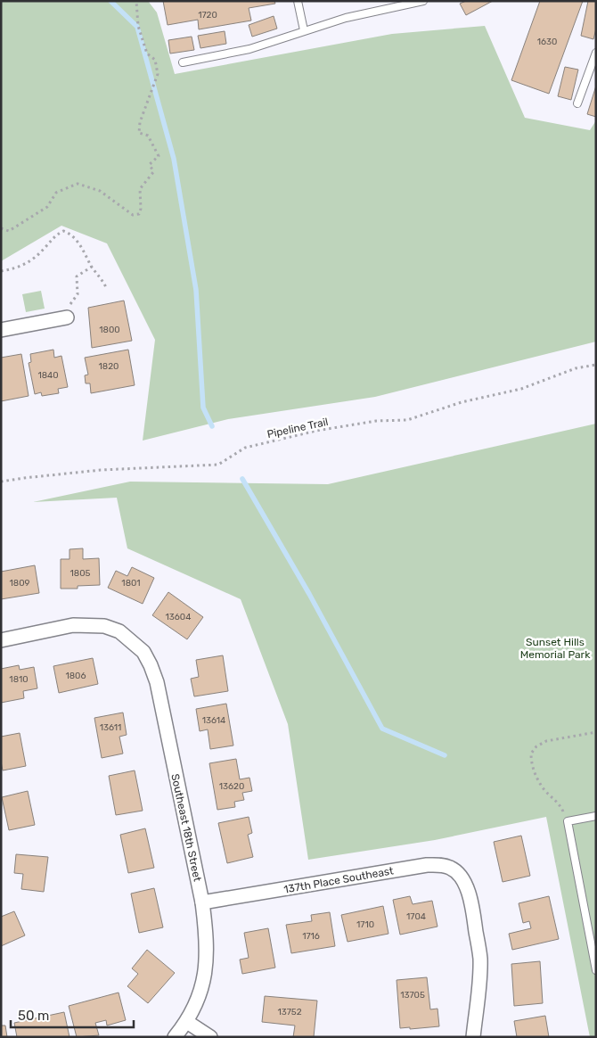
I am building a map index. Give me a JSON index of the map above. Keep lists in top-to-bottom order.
{
  "streets": {
    "street": ["Southeast 18th Street", "137th Place Southeast"],
    "path": ["Pipeline Trail"]
  },
  "crossings": [
    ["Southeast 18th Street", "137th Place Southeast"]
  ],
  "parks": ["Sunset Hills Memorial Park"],
  "house_numbers": [
    "1720",
    "1630",
    "1800",
    "1820",
    "1840",
    "1805",
    "1809",
    "1801",
    "13604",
    "1806",
    "1810",
    "13614",
    "13611",
    "13620",
    "1704",
    "1710",
    "1716",
    "13705",
    "13752"
  ],
  "scale_bar": "50 m"
}
